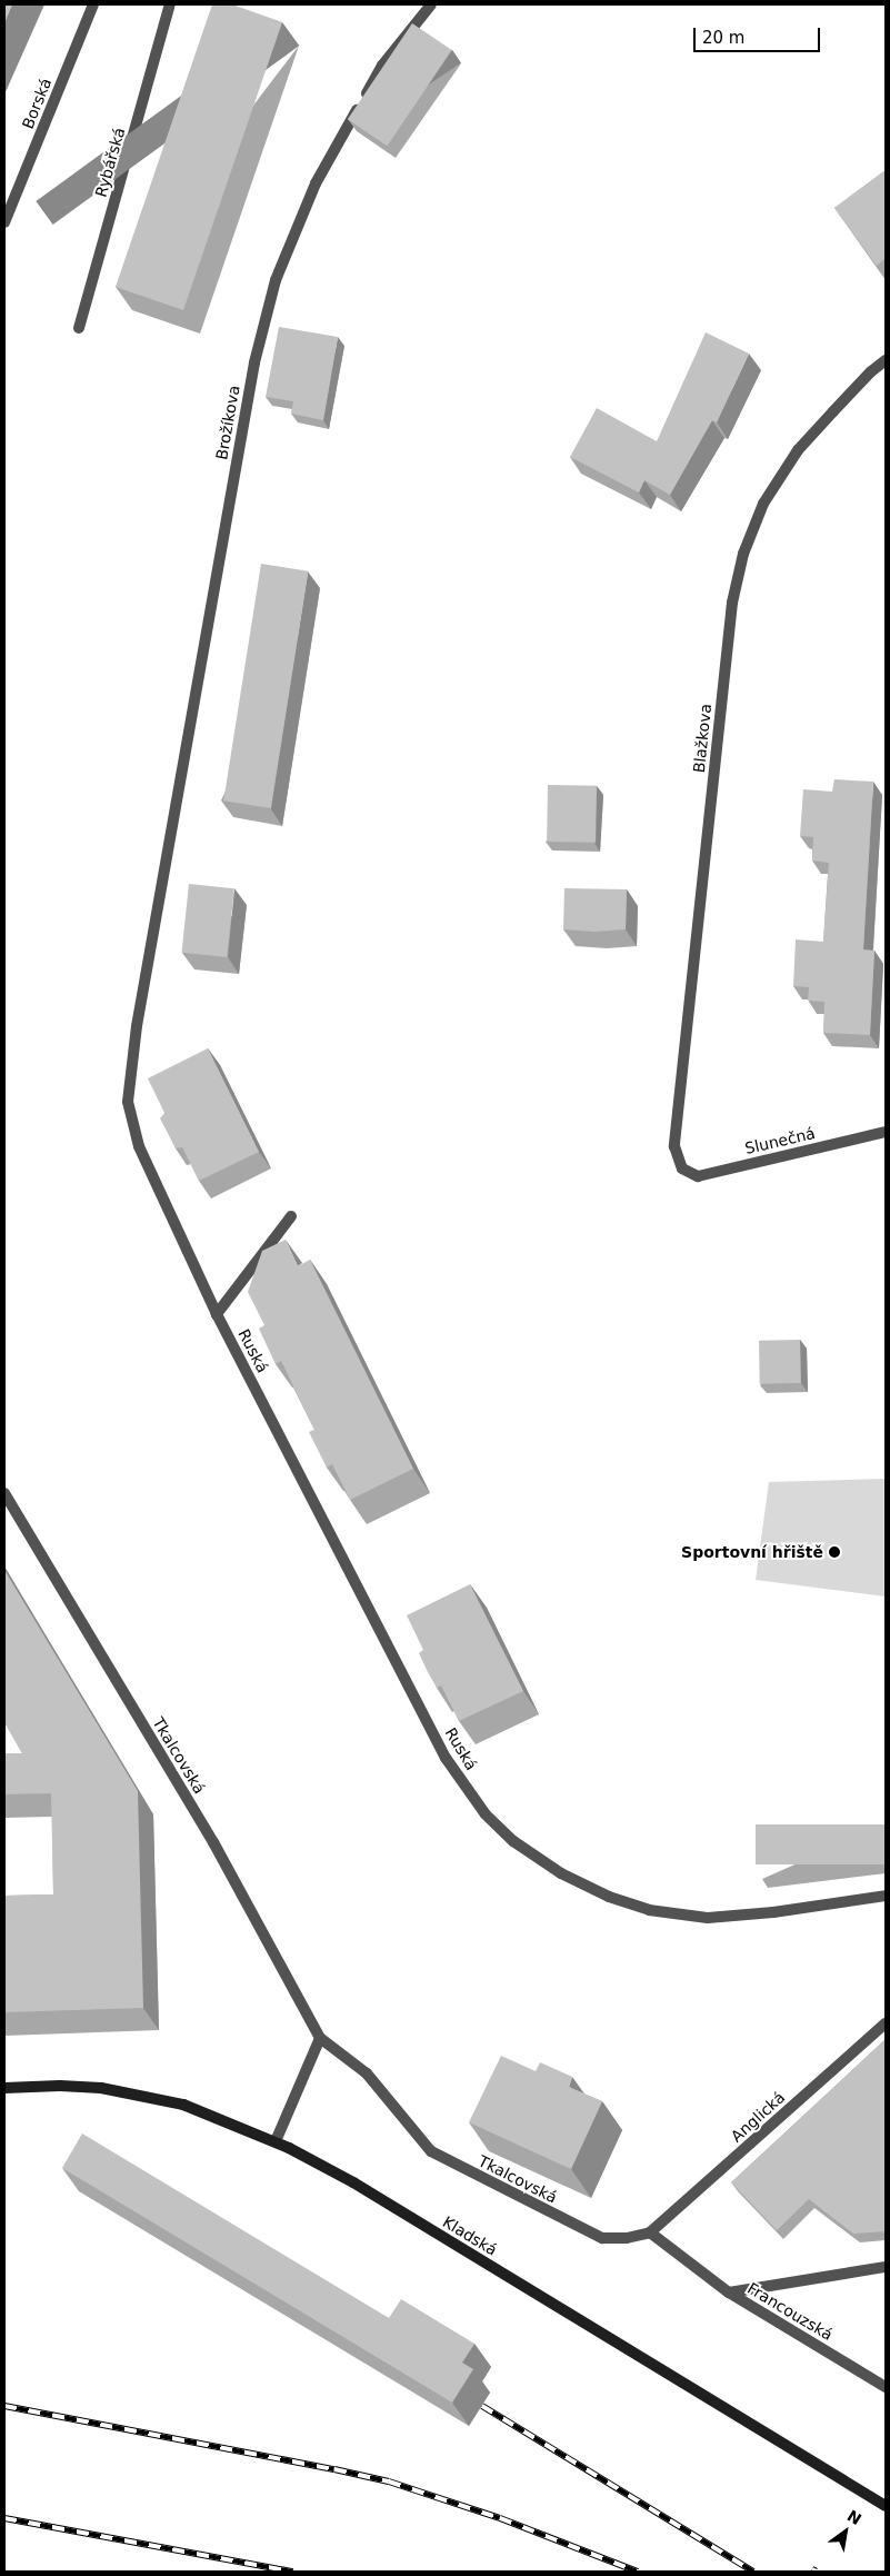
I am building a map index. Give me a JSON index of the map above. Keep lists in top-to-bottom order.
{
  "streets": {
    "main road": ["Kladská"],
    "street": [
      "Borská",
      "Rybářská",
      "Brožíkova",
      "Blažkova",
      "Slunečná",
      "Ruská",
      "Tkalcovská",
      "Anglická",
      "Francouzská"
    ]
  },
  "crossings": [
    ["Brožíkova", "Ruská"],
    ["Blažkova", "Slunečná"],
    ["Tkalcovská", "Anglická"]
  ],
  "places": ["Sportovní hřiště"],
  "scale_bar": "20 m",
  "north": "top right"
}
